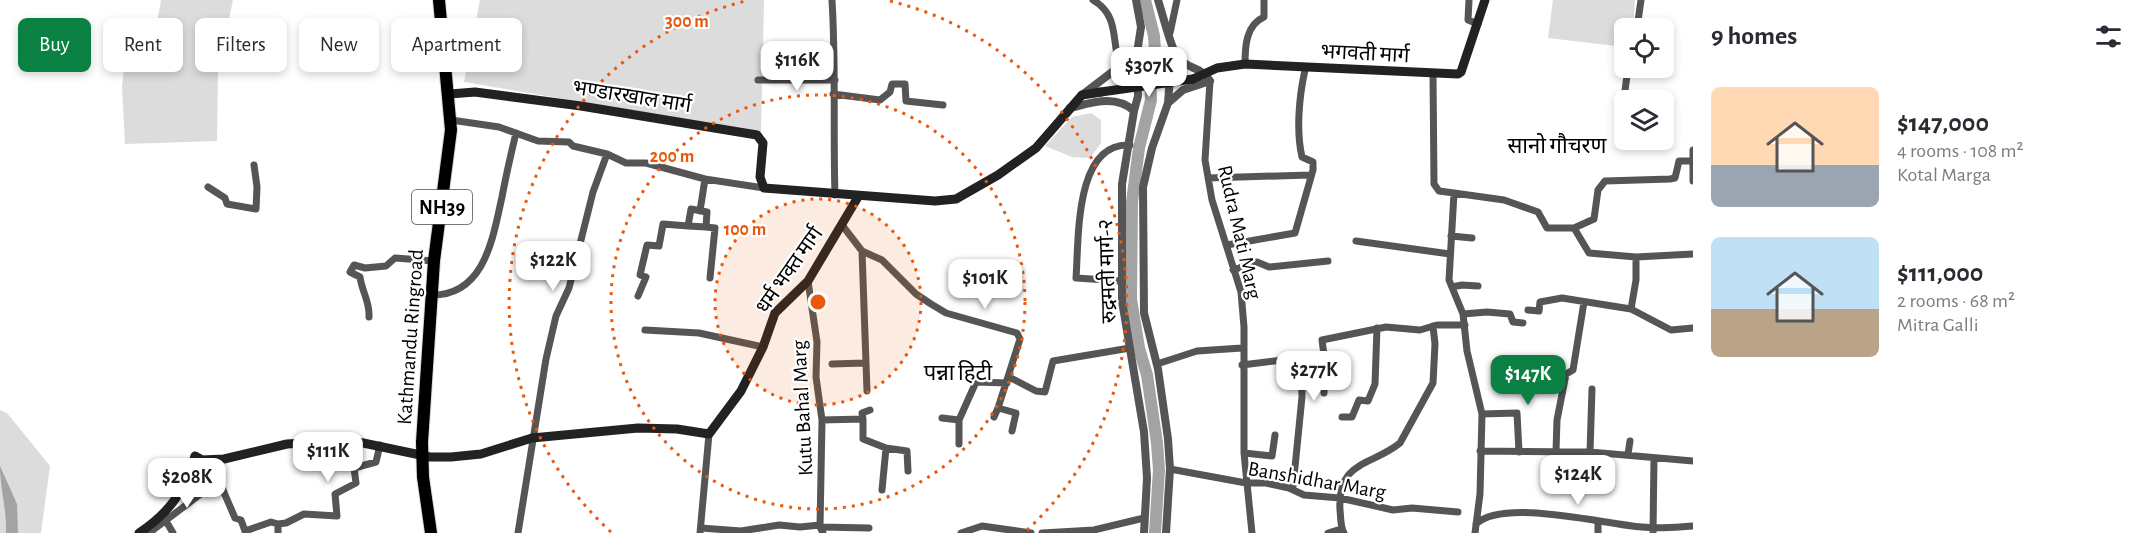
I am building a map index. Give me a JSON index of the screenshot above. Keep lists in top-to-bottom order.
{
  "streets": {
    "highway": ["NH39", "Kathmandu Ringroad"],
    "main road": ["भगवती मार्ग", "भण्डारखाल मार्ग", "धर्म भक्त मार्ग"],
    "street": [
      "Rudra Mati Marg",
      "रुद्रमती मार्ग-२",
      "Kutu Bahal Marg",
      "Banshidhar Marg"
    ]
  },
  "crossings": [
    ["भगवती मार्ग", "Rudra Mati Marg"],
    ["भण्डारखाल मार्ग", "Kathmandu Ringroad"],
    ["Rudra Mati Marg", "Banshidhar Marg"],
    ["धर्म भक्त मार्ग", "Kutu Bahal Marg"]
  ],
  "districts": ["सानो गौचरण", "पन्ना हिटी"],
  "page": {
    "heading": "9 homes",
    "chip": [
      "Buy",
      "Rent",
      "Filters",
      "New",
      "Apartment"
    ],
    "price": [
      "$116K",
      "$307K",
      "$122K",
      "$101K",
      "$277K",
      "$147K",
      "$111K",
      "$124K",
      "$208K"
    ],
    "list": [
      {
        "name": "$147,000",
        "note": "4 rooms · 108 m² · Kotal Marga"
      },
      {
        "name": "$111,000",
        "note": "2 rooms · 68 m² · Mitra Galli"
      }
    ]
  },
  "rings": ["300 m", "200 m", "100 m"]
}
